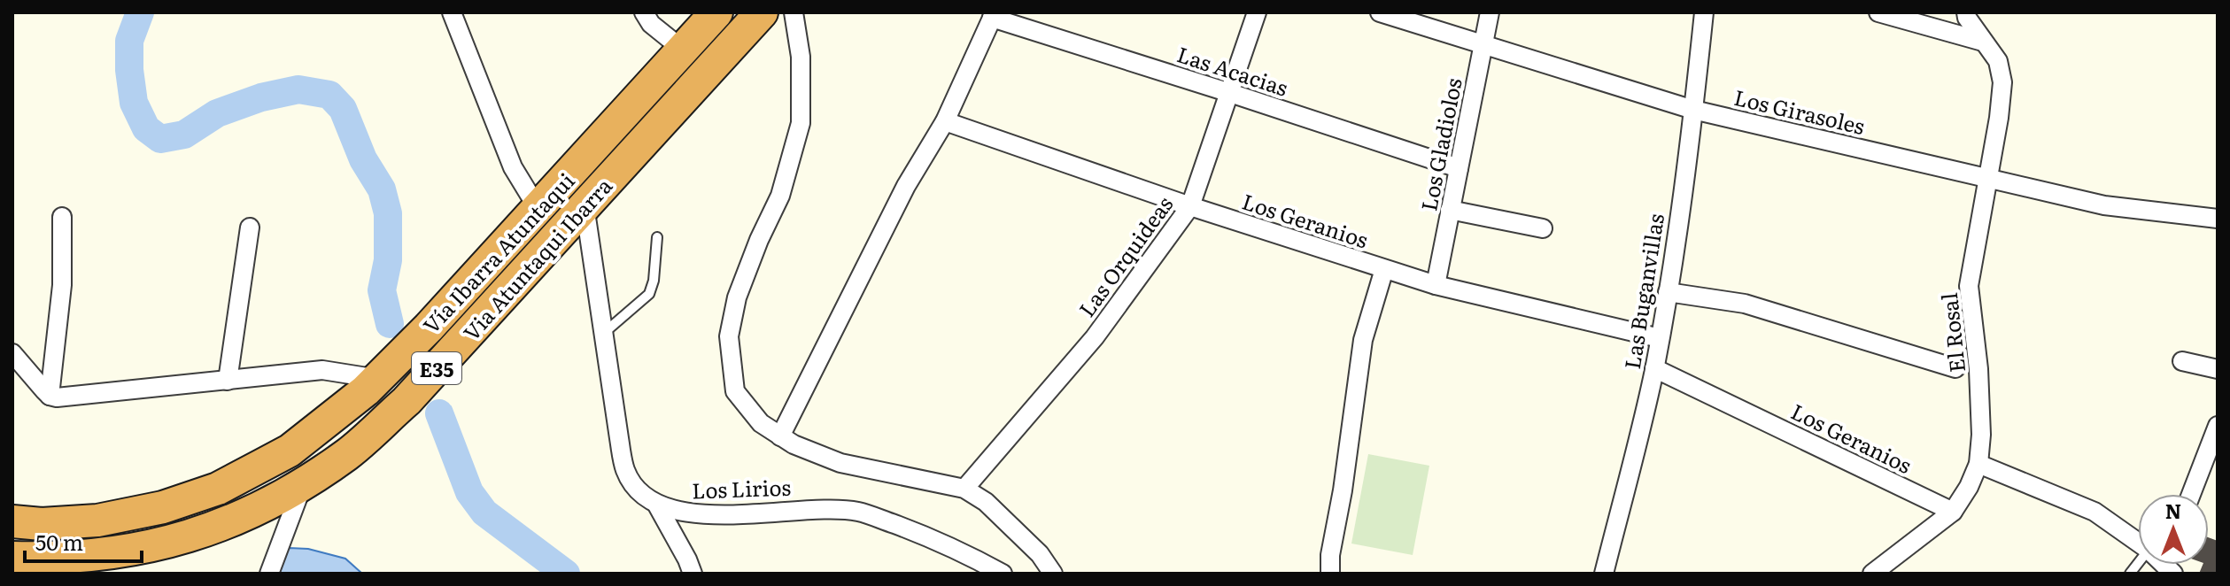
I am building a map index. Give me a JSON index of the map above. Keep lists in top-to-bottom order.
{
  "streets": {
    "highway": ["Vía Ibarra Atuntaqui", "Via Atuntaqui Ibarra", "E35"],
    "street": [
      "Las Acacias",
      "Los Girasoles",
      "Los Gladiolos",
      "Los Geranios",
      "Las Orquideas",
      "Las Buganvillas",
      "El Rosal",
      "Los Lirios"
    ]
  },
  "crossings": [
    ["Las Acacias", "Los Gladiolos"],
    ["Las Acacias", "Las Orquideas"],
    ["Los Girasoles", "Los Gladiolos"],
    ["Los Girasoles", "Las Buganvillas"],
    ["Los Girasoles", "El Rosal"],
    ["Los Gladiolos", "Los Geranios"],
    ["Los Geranios", "Las Orquideas"],
    ["Los Geranios", "Las Buganvillas"],
    ["Los Geranios", "El Rosal"],
    ["Via Atuntaqui Ibarra", "Los Lirios"]
  ],
  "scale_bar": "50 m",
  "north": "top"
}
